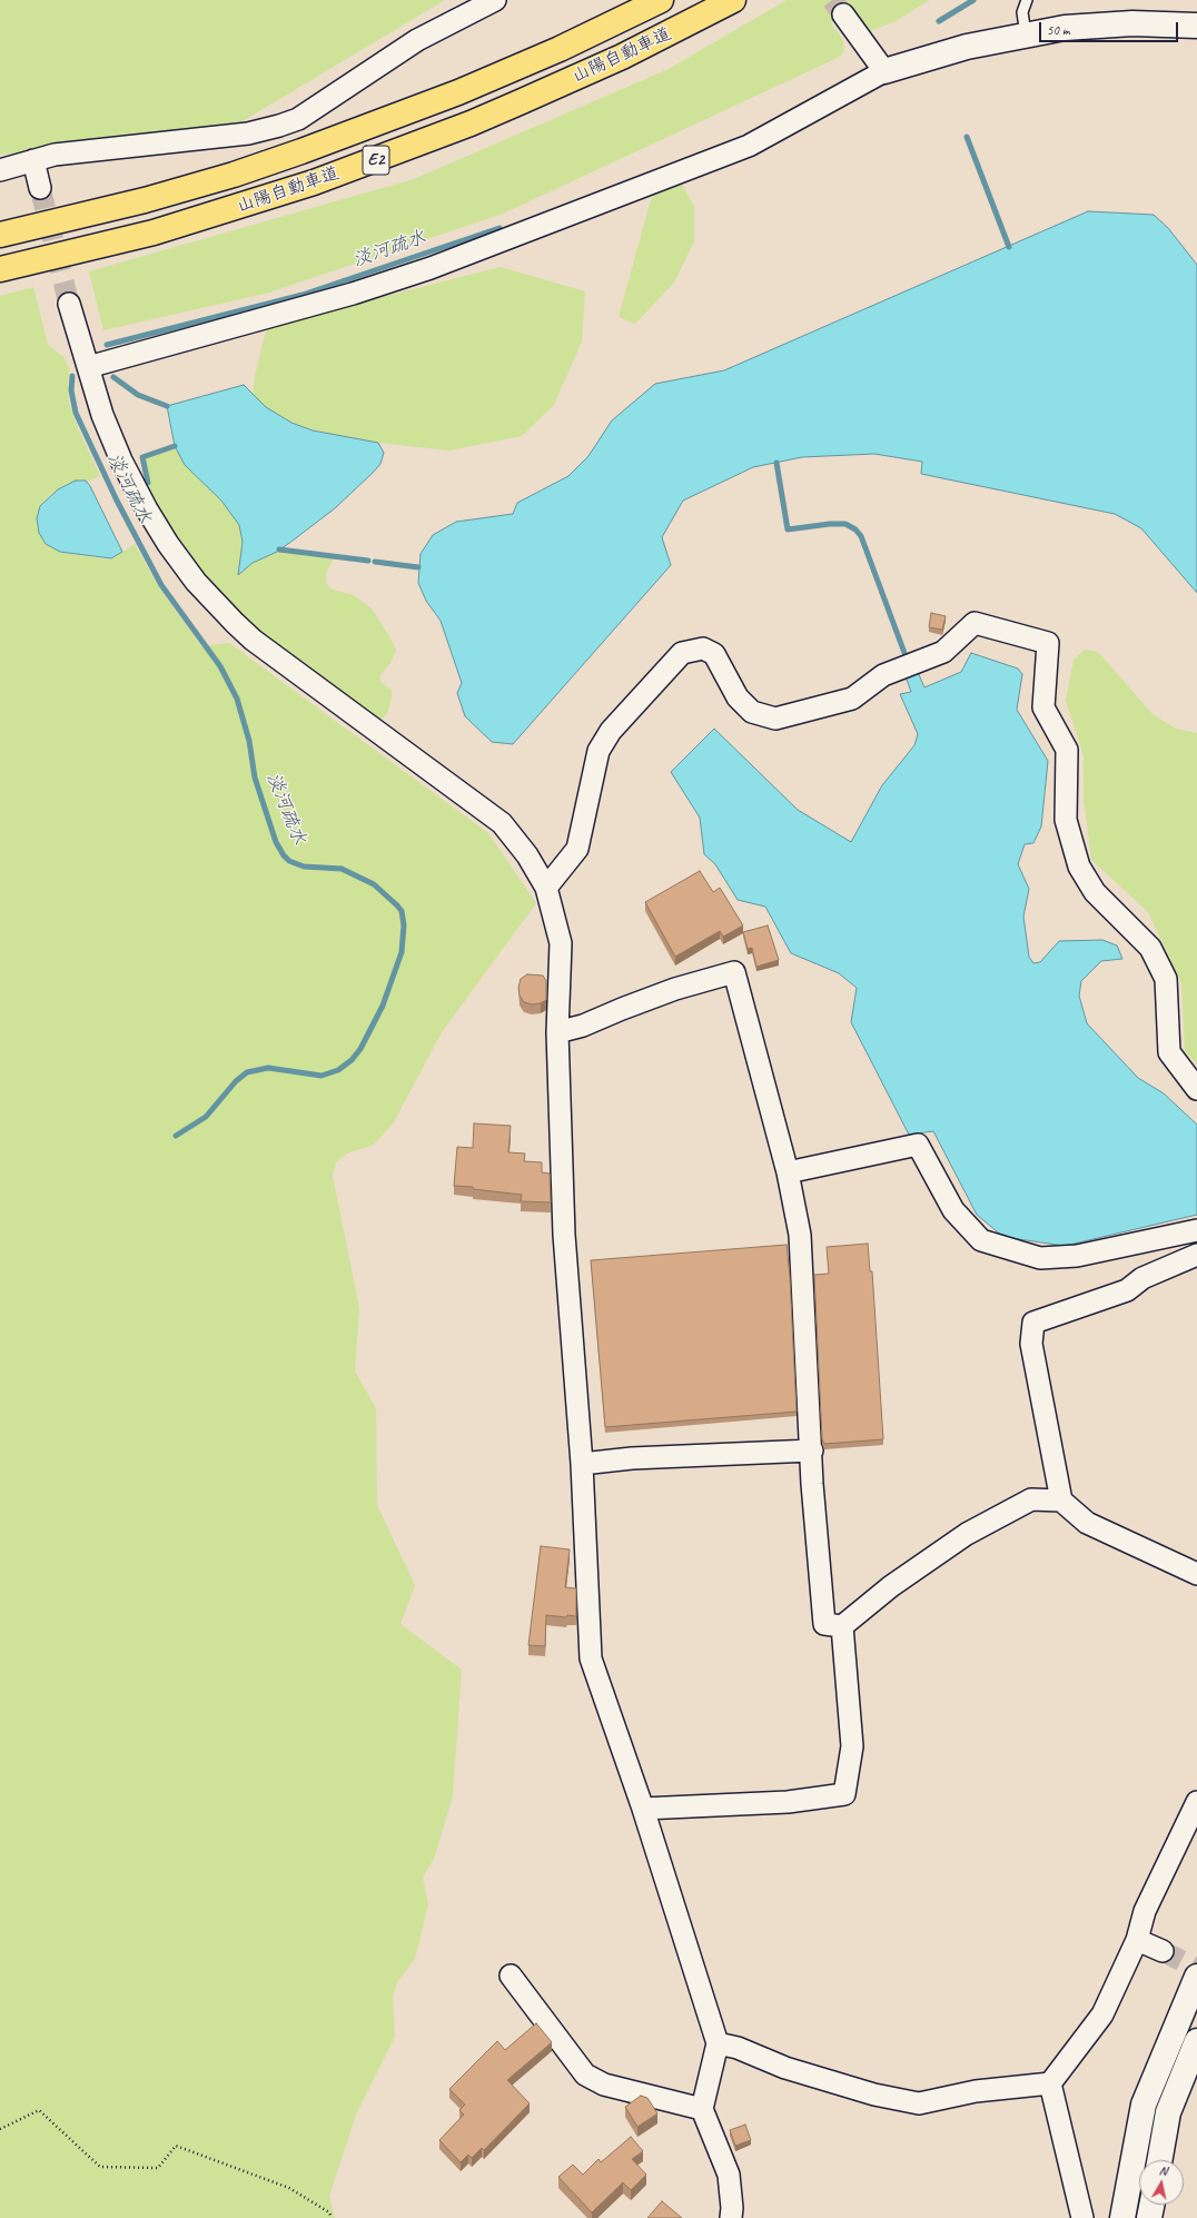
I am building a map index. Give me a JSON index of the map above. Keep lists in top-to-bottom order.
{
  "streets": {
    "highway": ["山陽自動車道", "E2"]
  },
  "water": ["淡河疏水"],
  "scale_bar": "50 m",
  "north": "top"
}
